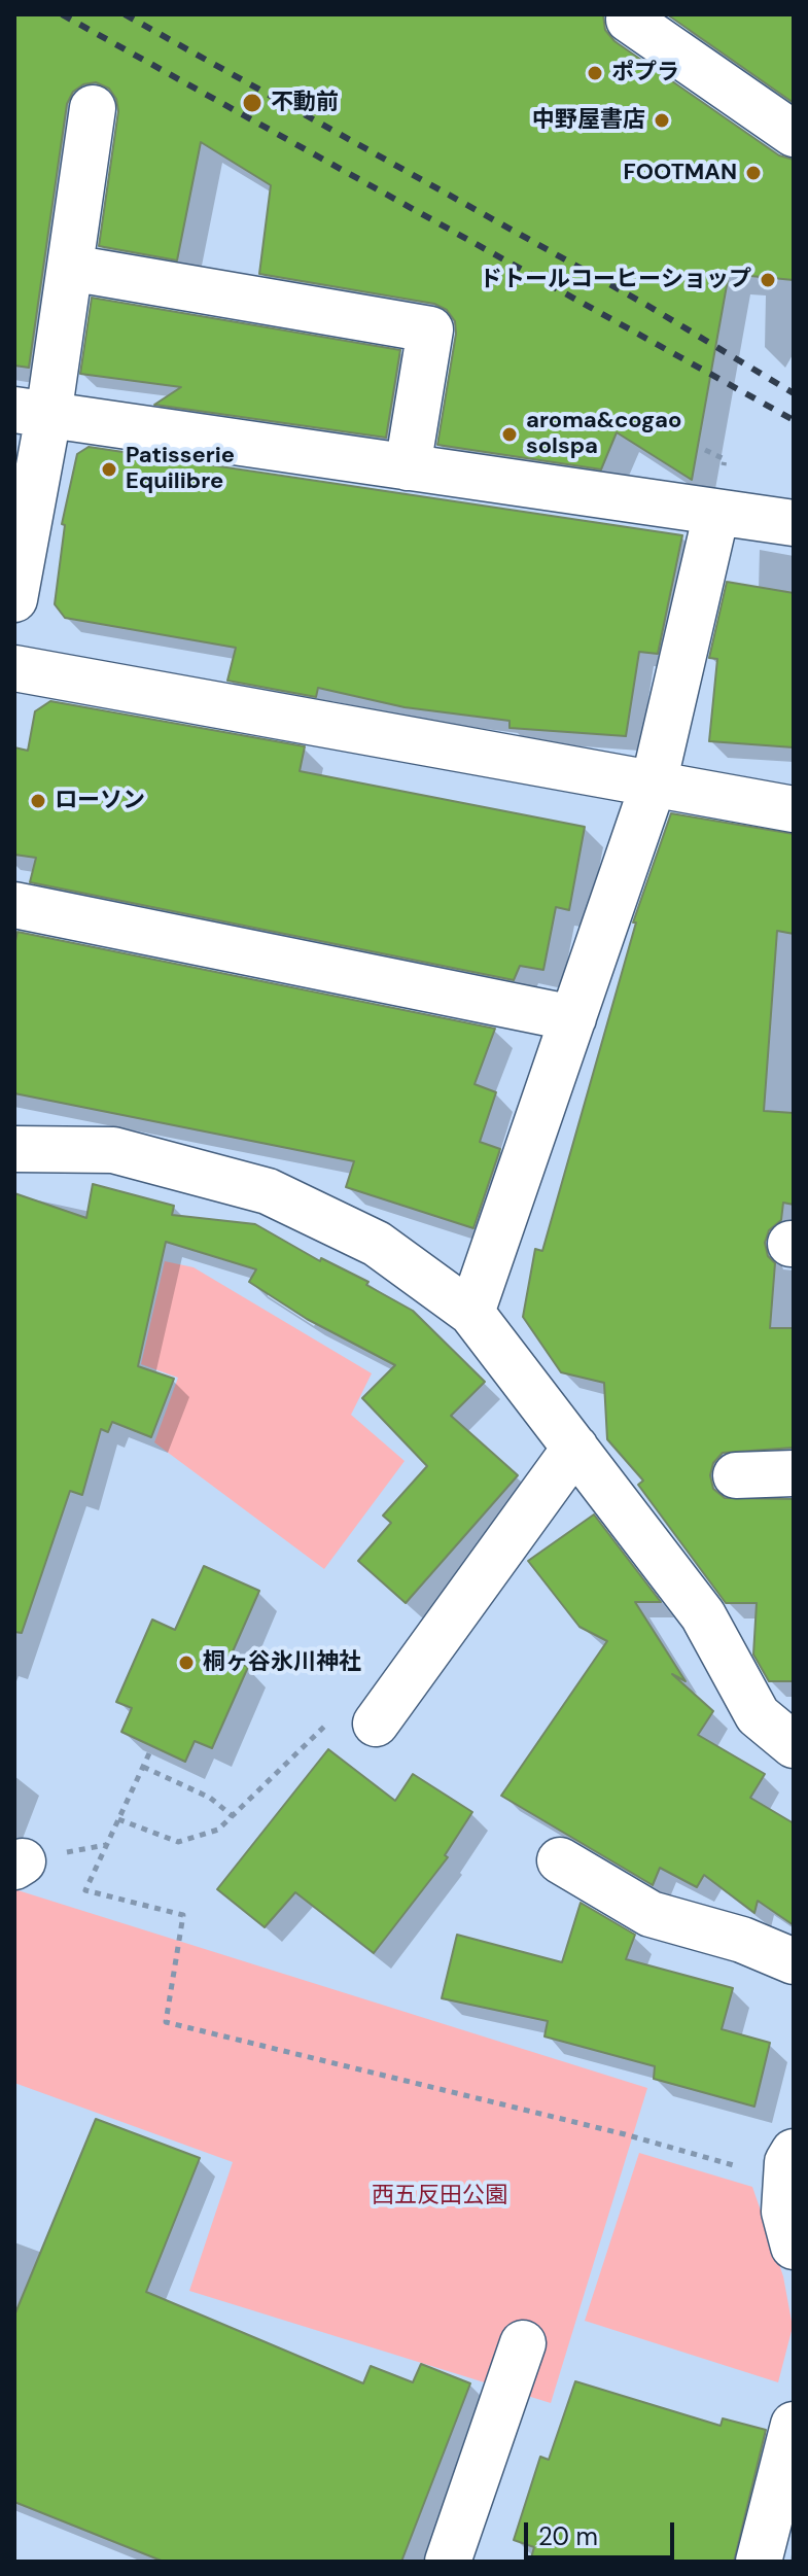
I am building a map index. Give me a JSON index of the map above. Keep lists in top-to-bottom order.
{
  "parks": ["西五反田公園"],
  "places": [
    "ポプラ",
    "不動前",
    "中野屋書店",
    "FOOTMAN",
    "ドトールコーヒーショップ",
    "aroma&cogao solspa",
    "Patisserie Equilibre",
    "ローソン",
    "桐ヶ谷氷川神社"
  ],
  "scale_bar": "20 m"
}
